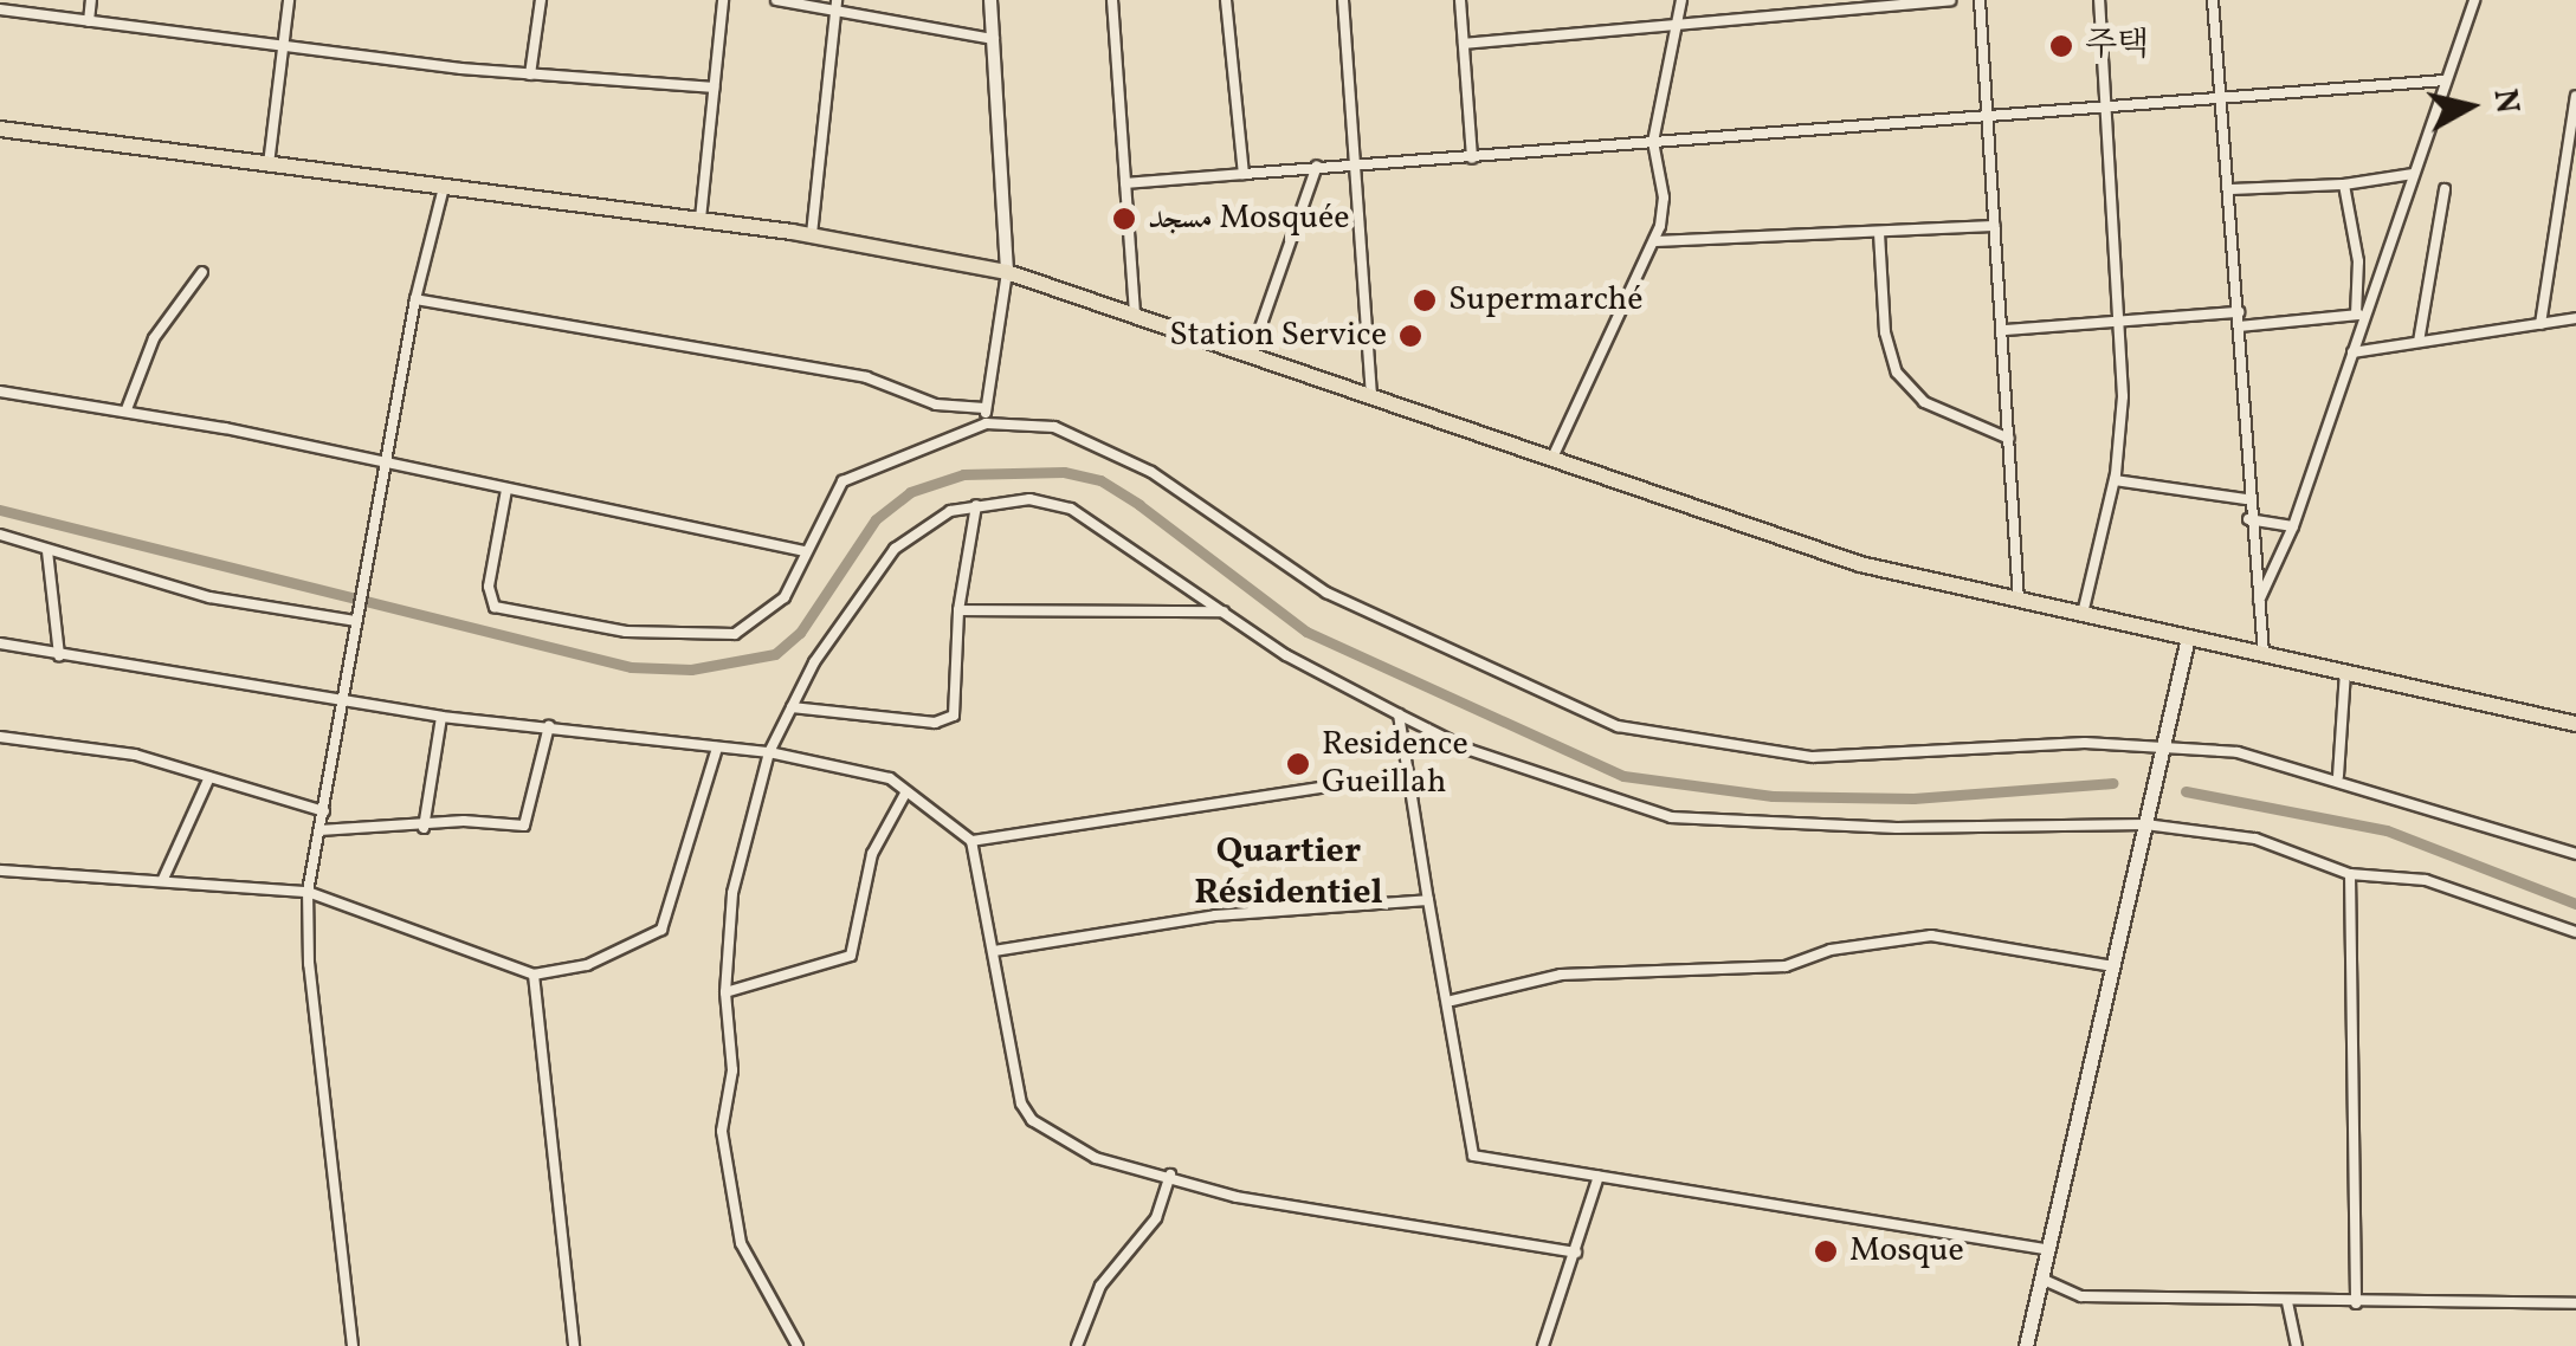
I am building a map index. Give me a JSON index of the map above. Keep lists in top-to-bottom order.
{
  "districts": ["Quartier Résidentiel"],
  "places": [
    "주택",
    "مسجد Mosquée",
    "Supermarché",
    "Station Service",
    "Residence Gueillah",
    "Mosque"
  ],
  "north": "right"
}
